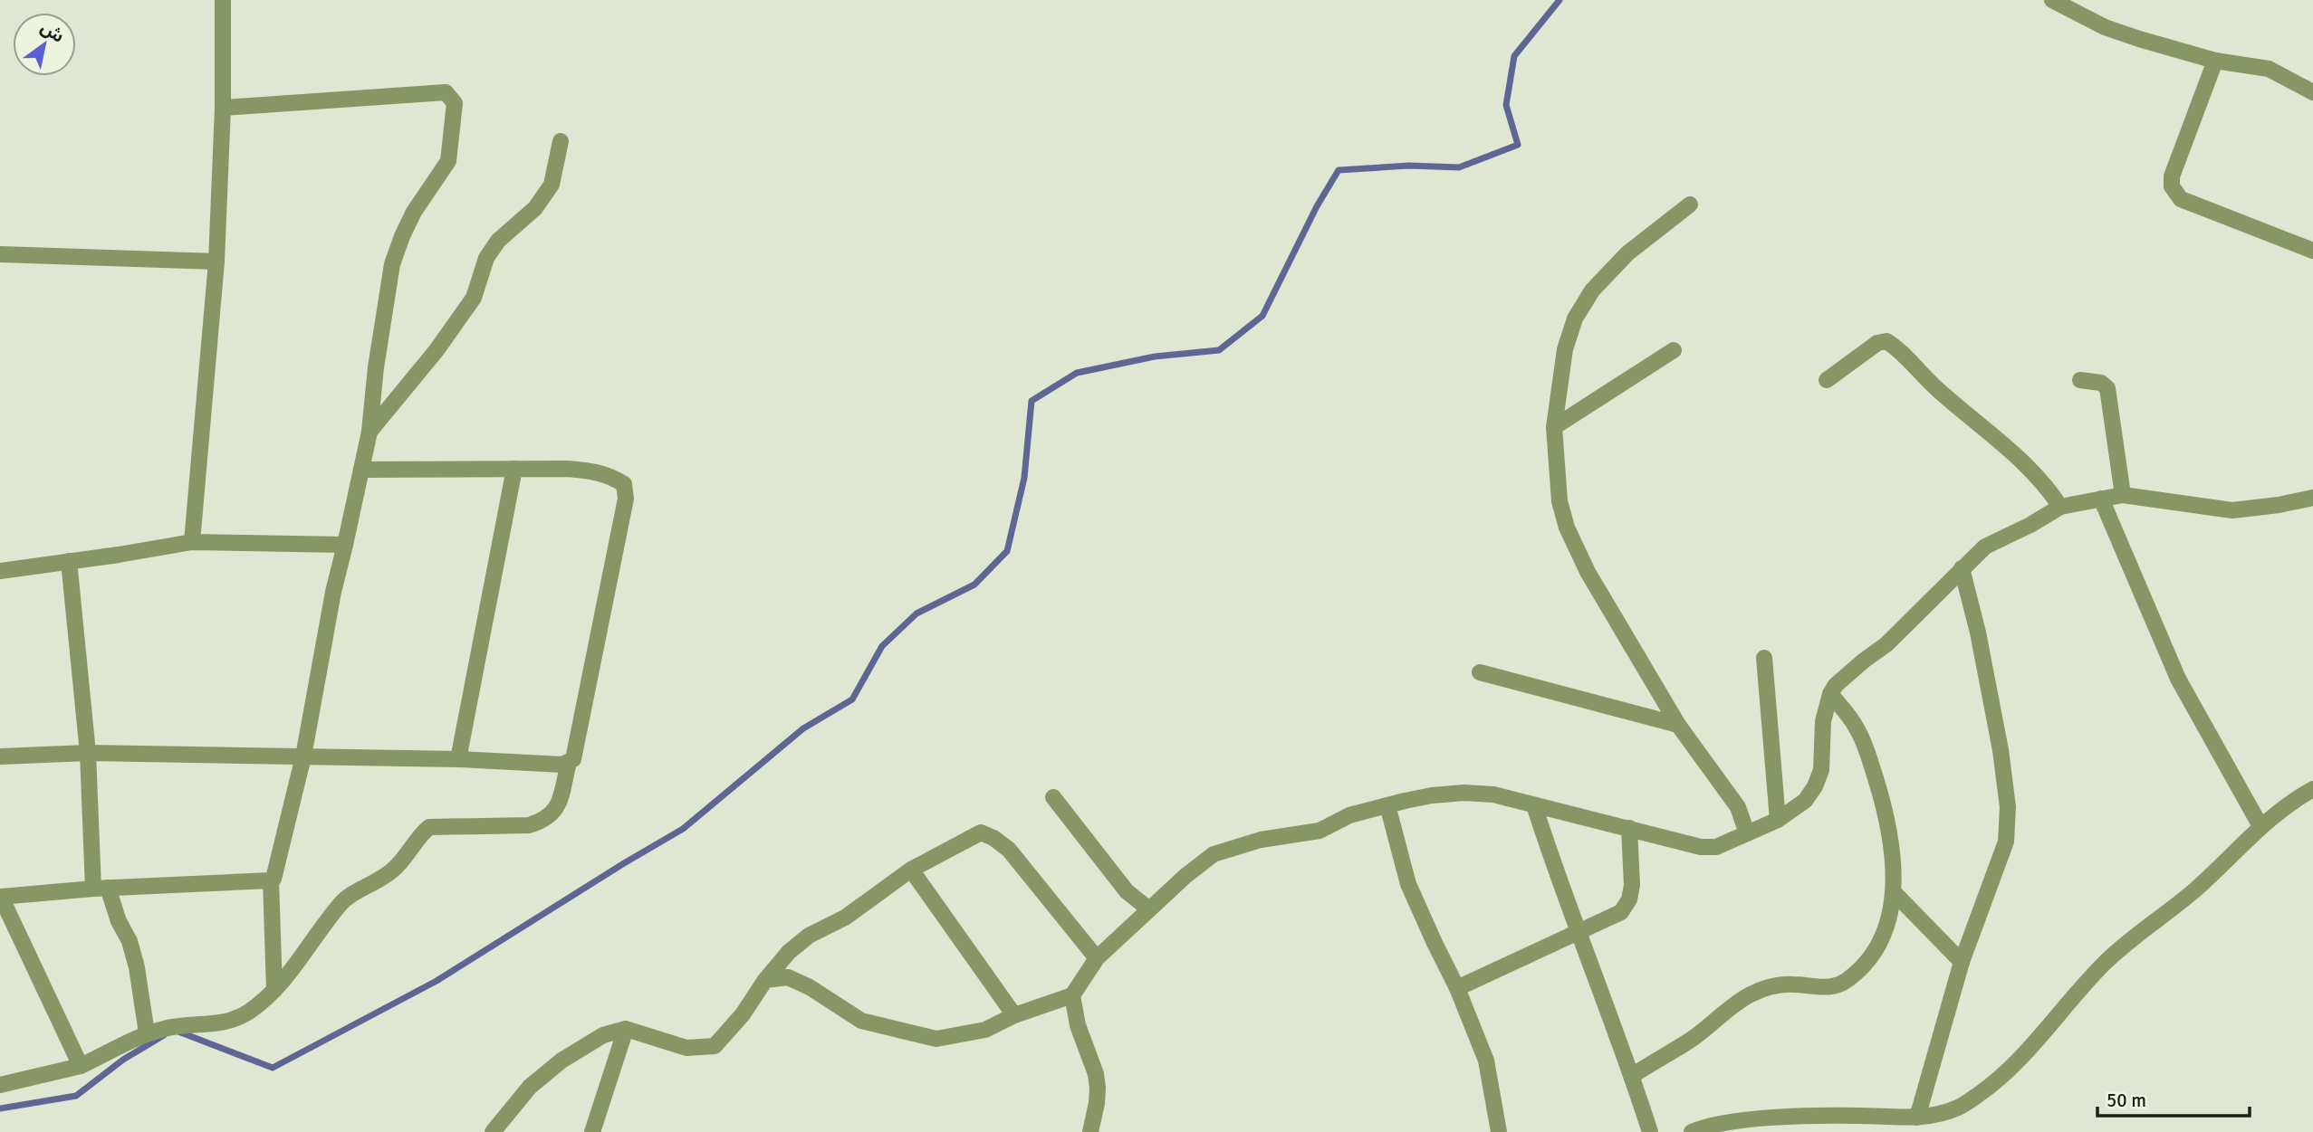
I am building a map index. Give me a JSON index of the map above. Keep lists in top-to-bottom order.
{
  "scale_bar": "50 m",
  "north": "top right"
}
